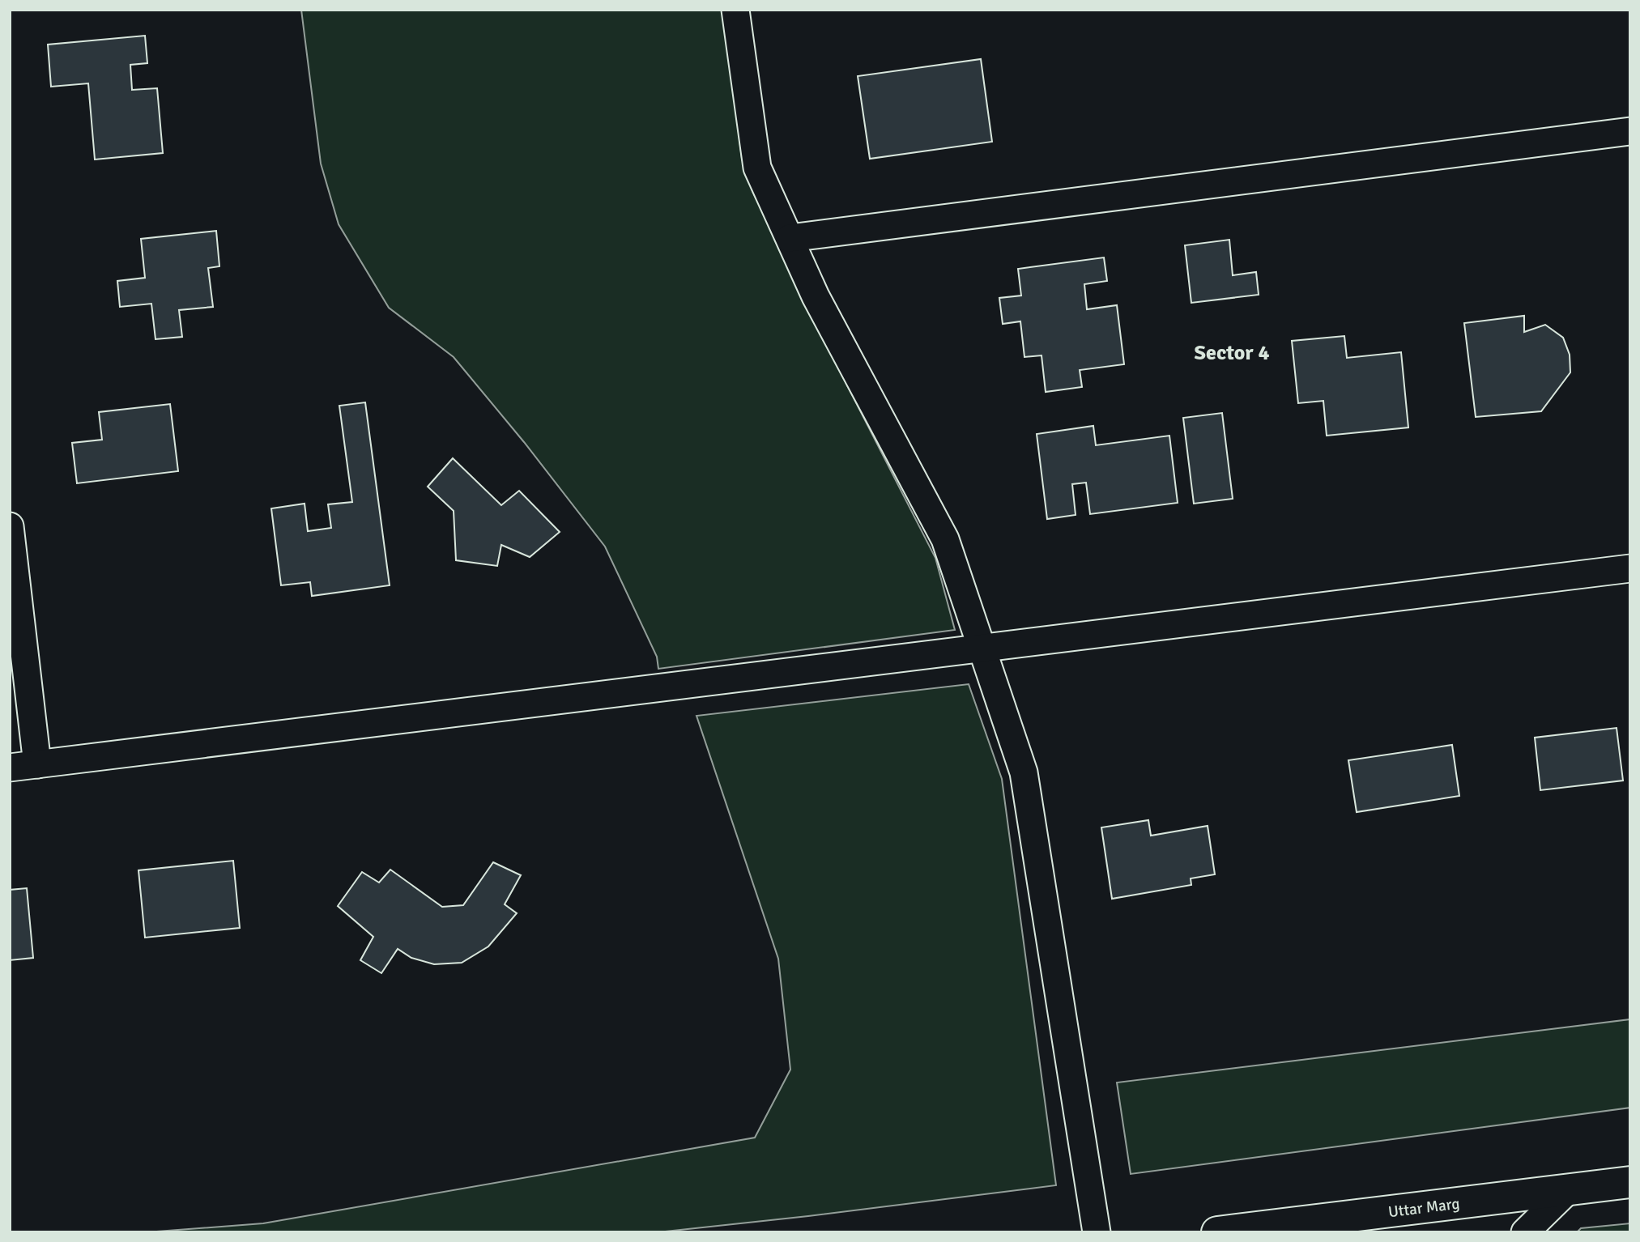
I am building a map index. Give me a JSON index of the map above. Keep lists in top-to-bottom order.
{
  "streets": {
    "main road": ["Uttar Marg"]
  },
  "districts": ["Sector 4"]
}
